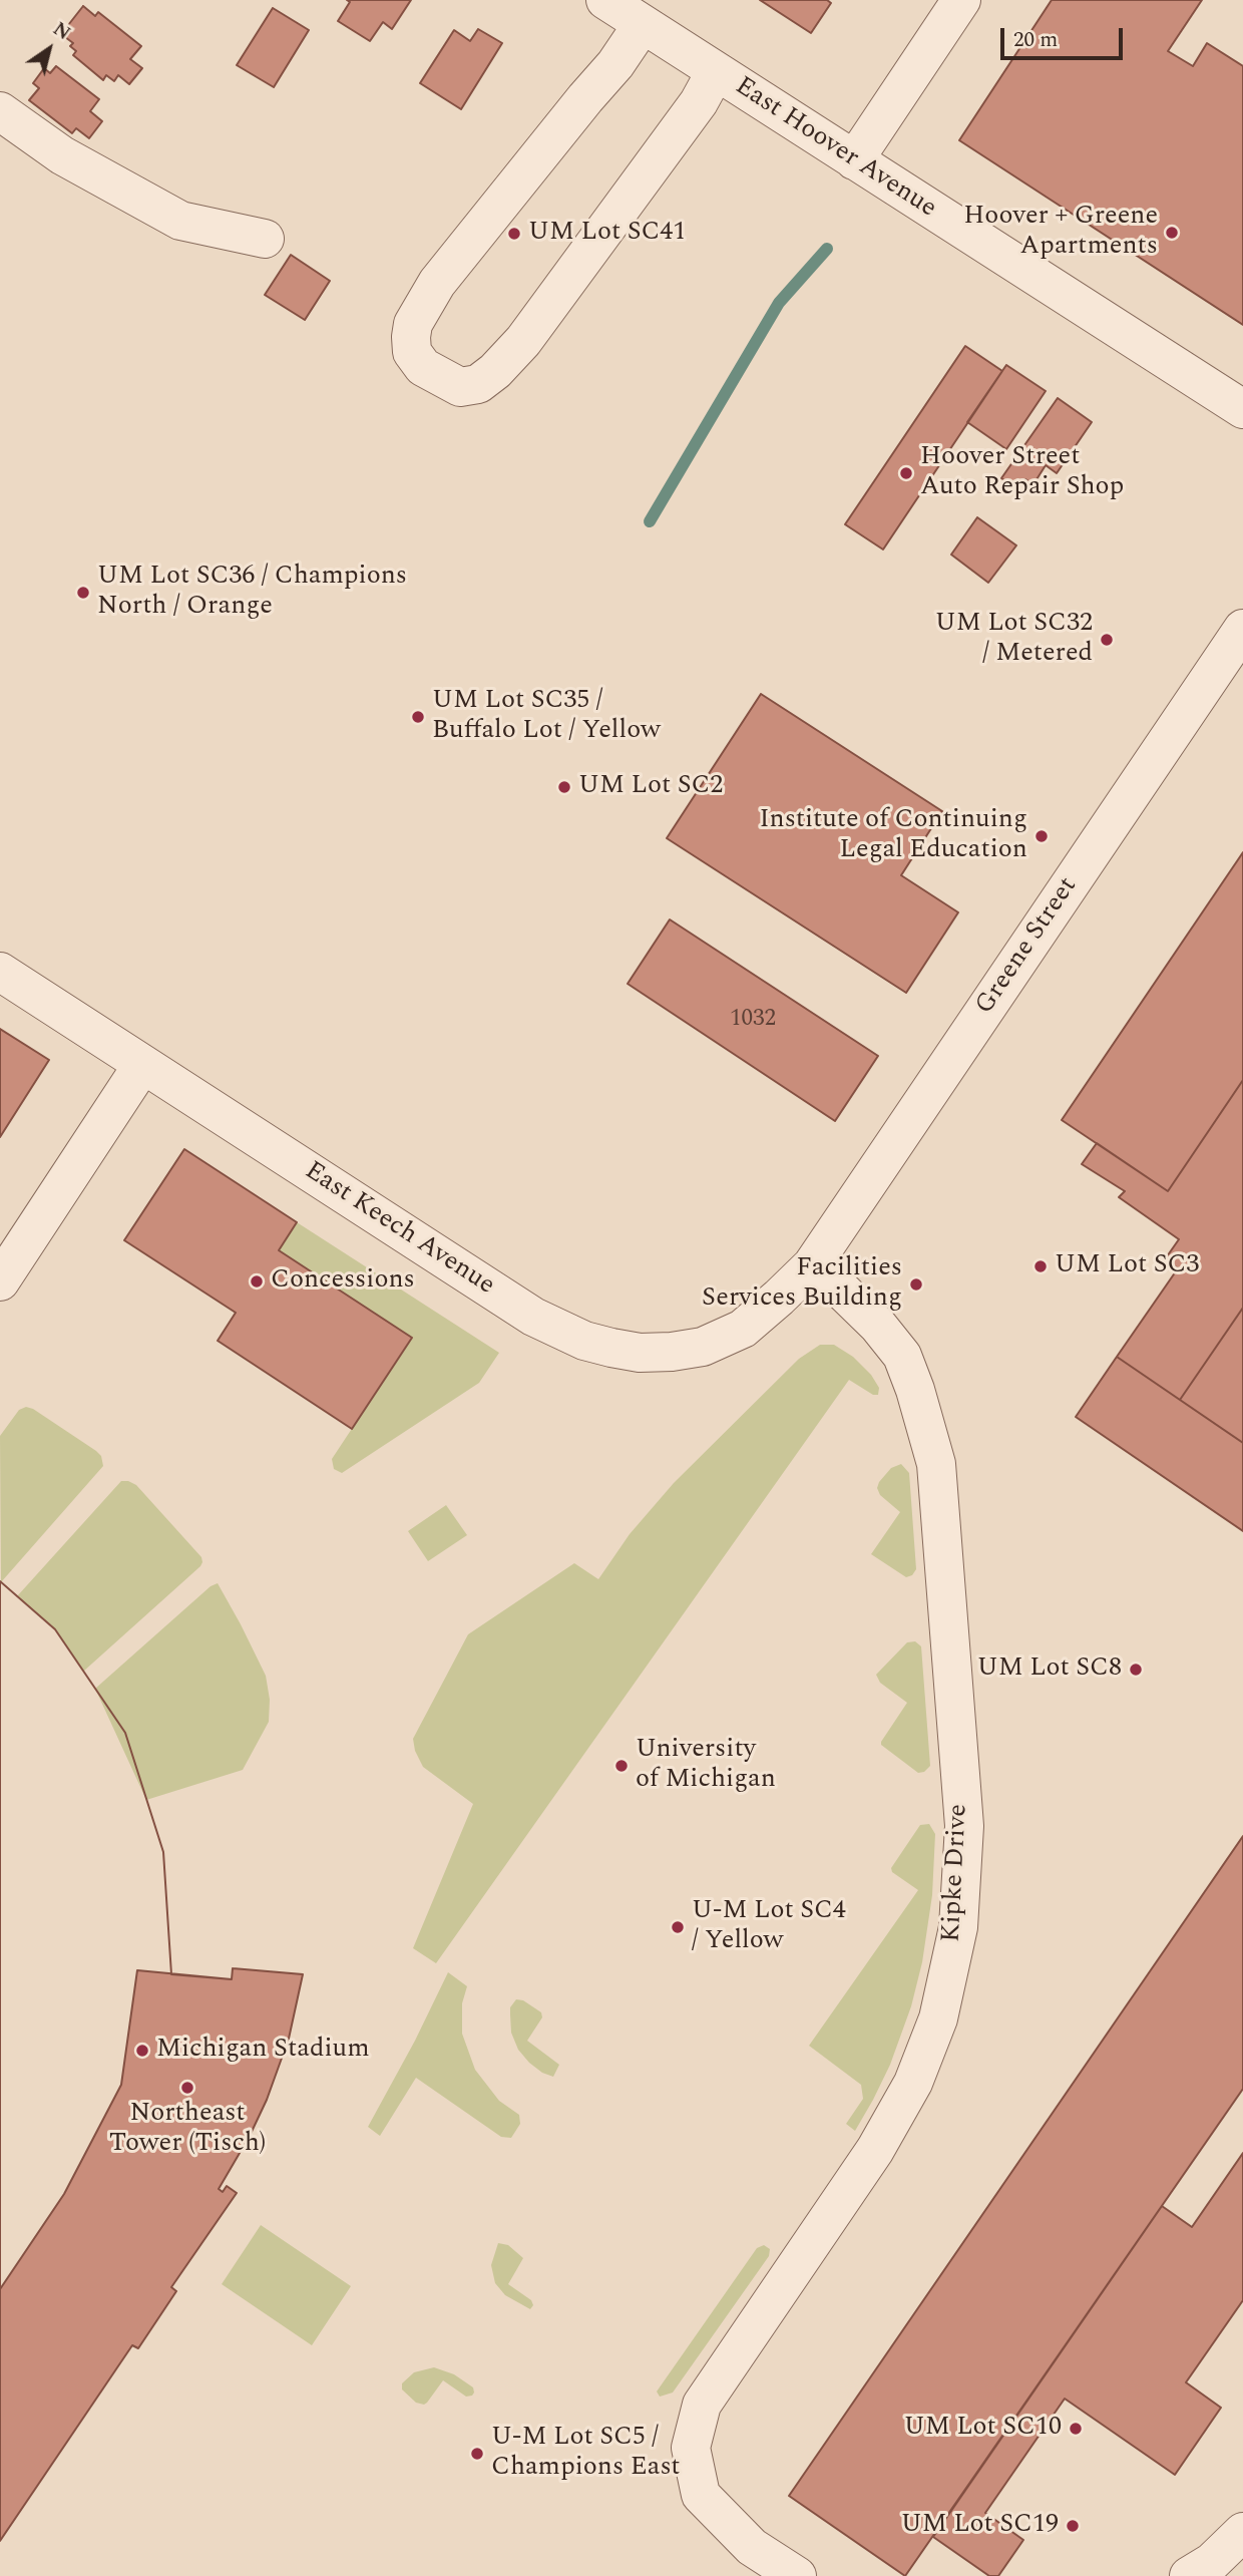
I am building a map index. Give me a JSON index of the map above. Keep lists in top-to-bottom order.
{
  "streets": {
    "street": [
      "East Hoover Avenue",
      "Greene Street",
      "East Keech Avenue",
      "Kipke Drive"
    ]
  },
  "crossings": [
    ["Greene Street", "East Keech Avenue"],
    ["Greene Street", "Kipke Drive"],
    ["East Keech Avenue", "Kipke Drive"]
  ],
  "places": [
    "Hoover + Greene Apartments",
    "UM Lot SC41",
    "Hoover Street Auto Repair Shop",
    "UM Lot SC36 / Champions North / Orange",
    "UM Lot SC32 / Metered",
    "UM Lot SC35 / Buffalo Lot / Yellow",
    "UM Lot SC2",
    "Institute of Continuing Legal Education",
    "UM Lot SC3",
    "Concessions",
    "Facilities Services Building",
    "UM Lot SC8",
    "University of Michigan",
    "U-M Lot SC4 / Yellow",
    "Michigan Stadium",
    "Northeast Tower (Tisch)",
    "UM Lot SC10",
    "U-M Lot SC5 / Champions East",
    "UM Lot SC19"
  ],
  "house_numbers": ["1032"],
  "scale_bar": "20 m",
  "north": "top right"
}
